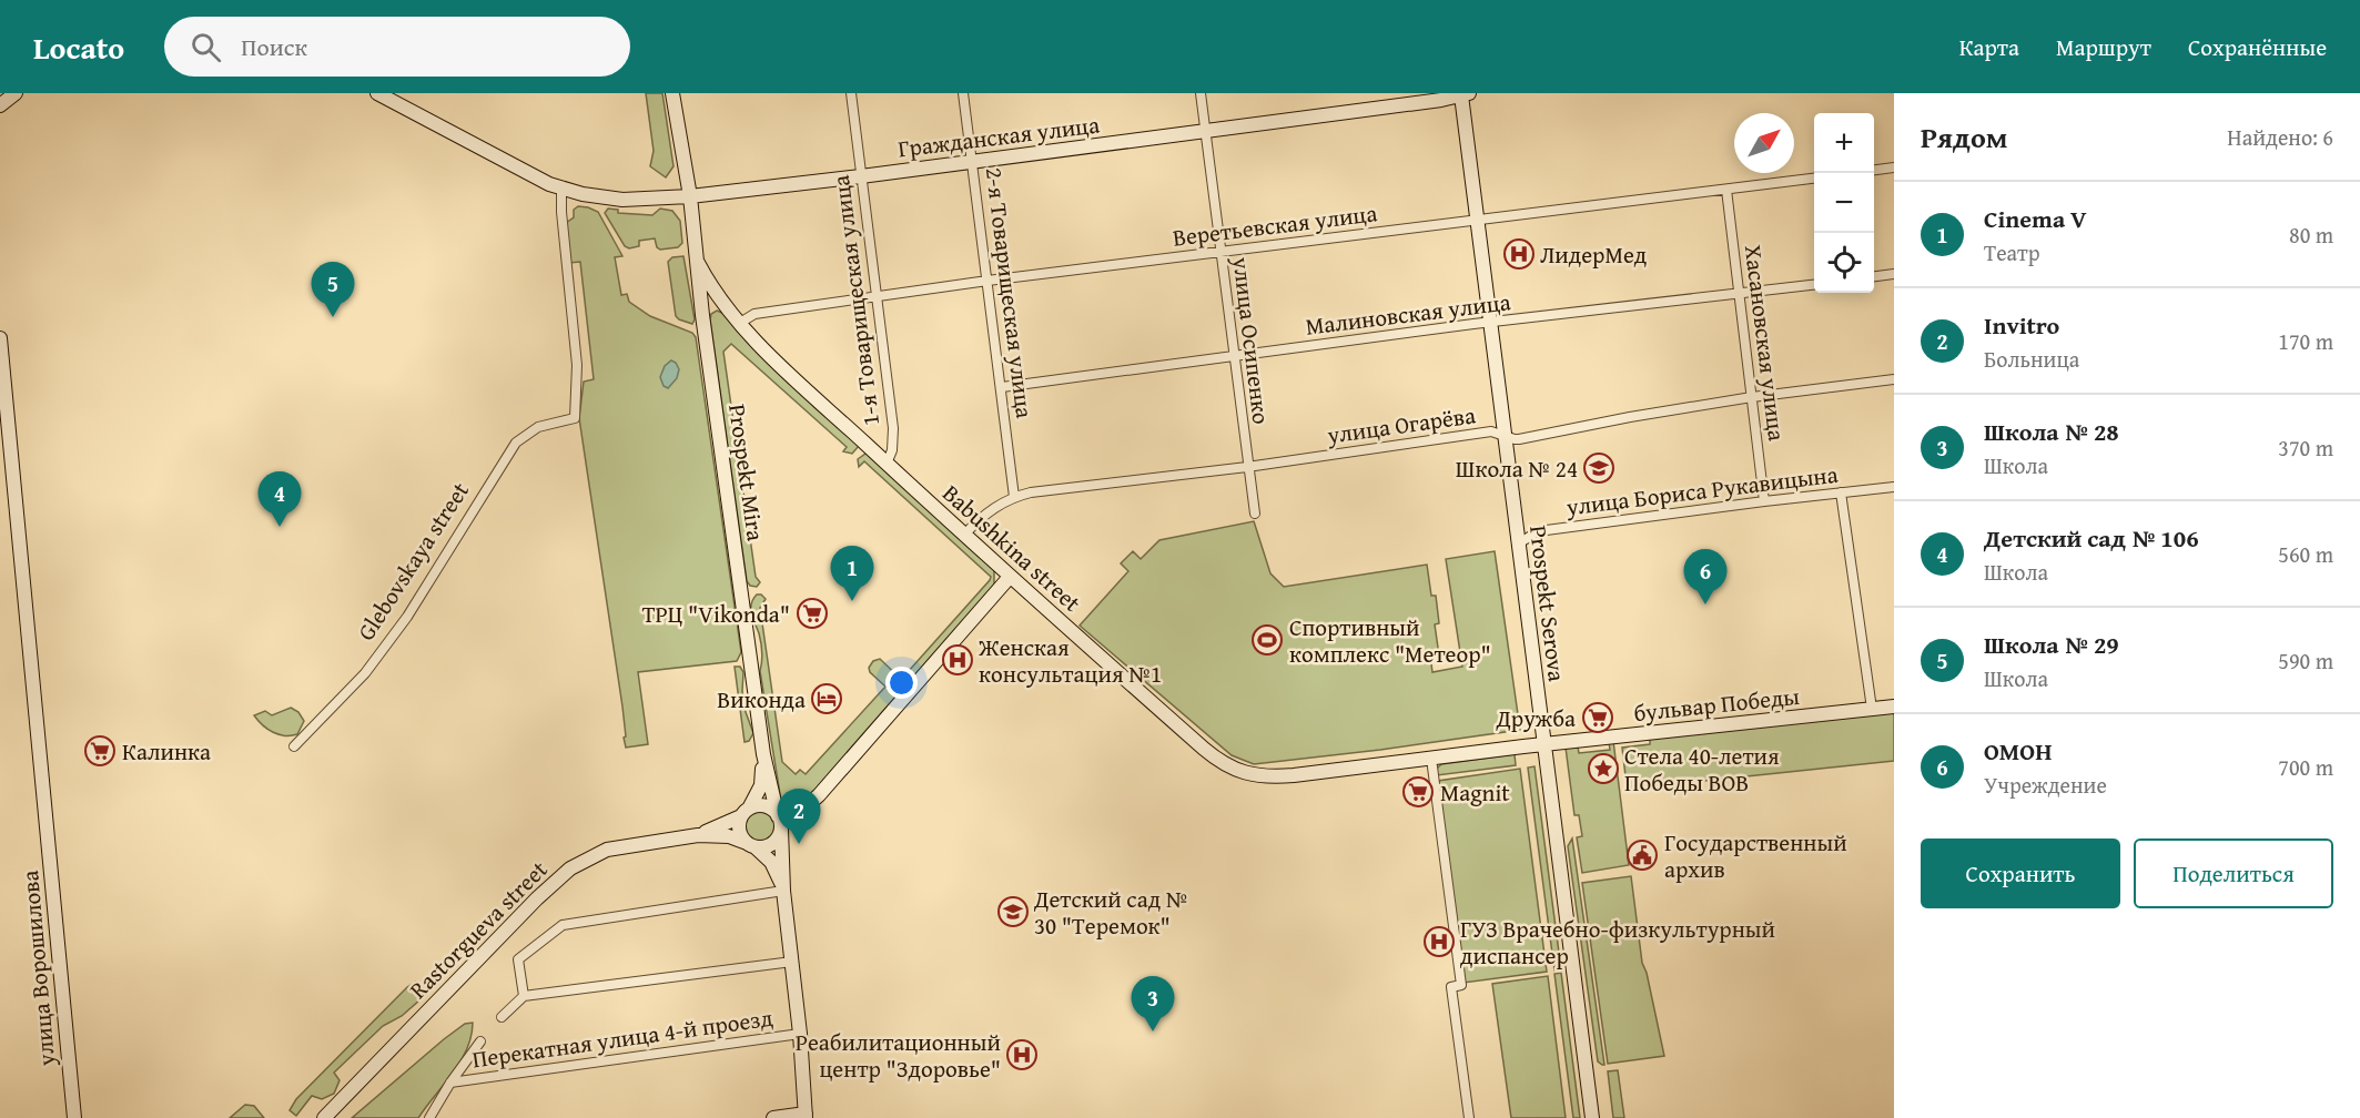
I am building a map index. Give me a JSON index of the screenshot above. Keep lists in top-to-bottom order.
{
  "streets": {
    "main road": [
      "Гражданская улица",
      "Prospekt Mira",
      "Babushkina street",
      "Prospekt Serova",
      "бульвар Победы",
      "Rastorgueva street",
      "улица Ворошилова"
    ],
    "street": [
      "Веретьевская улица",
      "2-я Товарищеская улица",
      "1-я Товарищеская улица",
      "Малиновская улица",
      "улица Осипенко",
      "Хасановская улица",
      "улица Огарёва",
      "улица Бориса Рукавицына",
      "Glebovskaya street",
      "Перекатная улица 4-й проезд"
    ]
  },
  "crossings": [
    ["Гражданская улица", "2-я Товарищеская улица"],
    ["Гражданская улица", "1-я Товарищеская улица"],
    ["Гражданская улица", "улица Осипенко"],
    ["Гражданская улица", "Prospekt Mira"],
    ["Гражданская улица", "Prospekt Serova"],
    ["Веретьевская улица", "2-я Товарищеская улица"],
    ["Веретьевская улица", "1-я Товарищеская улица"],
    ["Веретьевская улица", "улица Осипенко"],
    ["Веретьевская улица", "Хасановская улица"],
    ["Веретьевская улица", "Babushkina street"],
    ["Веретьевская улица", "Prospekt Serova"],
    ["2-я Товарищеская улица", "Малиновская улица"],
    ["2-я Товарищеская улица", "улица Огарёва"],
    ["1-я Товарищеская улица", "Babushkina street"],
    ["Малиновская улица", "улица Осипенко"],
    ["Малиновская улица", "Хасановская улица"],
    ["Малиновская улица", "Prospekt Serova"],
    ["улица Осипенко", "улица Огарёва"],
    ["Хасановская улица", "улица Огарёва"],
    ["Хасановская улица", "улица Бориса Рукавицына"],
    ["улица Огарёва", "Babushkina street"],
    ["улица Огарёва", "Prospekt Serova"],
    ["Prospekt Mira", "Babushkina street"],
    ["улица Бориса Рукавицына", "Prospekt Serova"],
    ["Babushkina street", "Prospekt Serova"],
    ["Babushkina street", "бульвар Победы"],
    ["Prospekt Serova", "бульвар Победы"]
  ],
  "places": {
    "hospital": [
      "ЛидерМед",
      "Женская консультация №1",
      "ГУЗ Врачебно-физкультурный диспансер",
      "Реабилитационный центр \"Здоровье\""
    ],
    "school or university": ["Школа № 24", "Детский сад № 30 \"Теремок\""],
    "supermarket": [
      "ТРЦ \"Vikonda\"",
      "Дружба",
      "Калинка",
      "Magnit"
    ],
    "sports": ["Спортивный комплекс \"Метеор\""],
    "hotel": ["Виконда"],
    "place": ["Стела 40-летия Победы ВОВ"],
    "public building": ["Государственный архив"]
  },
  "north": "top right",
  "page": {
    "header": "Locato",
    "search": "Поиск",
    "nav": ["Карта", "Маршрут", "Сохранённые"],
    "heading": ["Рядом", "Найдено: 6"],
    "map_buttons": ["+", "−"],
    "list": [
      {
        "mark": "1",
        "name": "Cinema V",
        "note": "Театр",
        "value": "80 m"
      },
      {
        "mark": "2",
        "name": "Invitro",
        "note": "Больница",
        "value": "170 m"
      },
      {
        "mark": "3",
        "name": "Школа № 28",
        "note": "Школа",
        "value": "370 m"
      },
      {
        "mark": "4",
        "name": "Детский сад № 106",
        "note": "Школа",
        "value": "560 m"
      },
      {
        "mark": "5",
        "name": "Школа № 29",
        "note": "Школа",
        "value": "590 m"
      },
      {
        "mark": "6",
        "name": "ОМОН",
        "note": "Учреждение",
        "value": "700 m"
      }
    ],
    "pins": [
      "5",
      "4",
      "1",
      "6",
      "2",
      "3"
    ],
    "buttons": ["Сохранить", "Поделиться"]
  }
}
